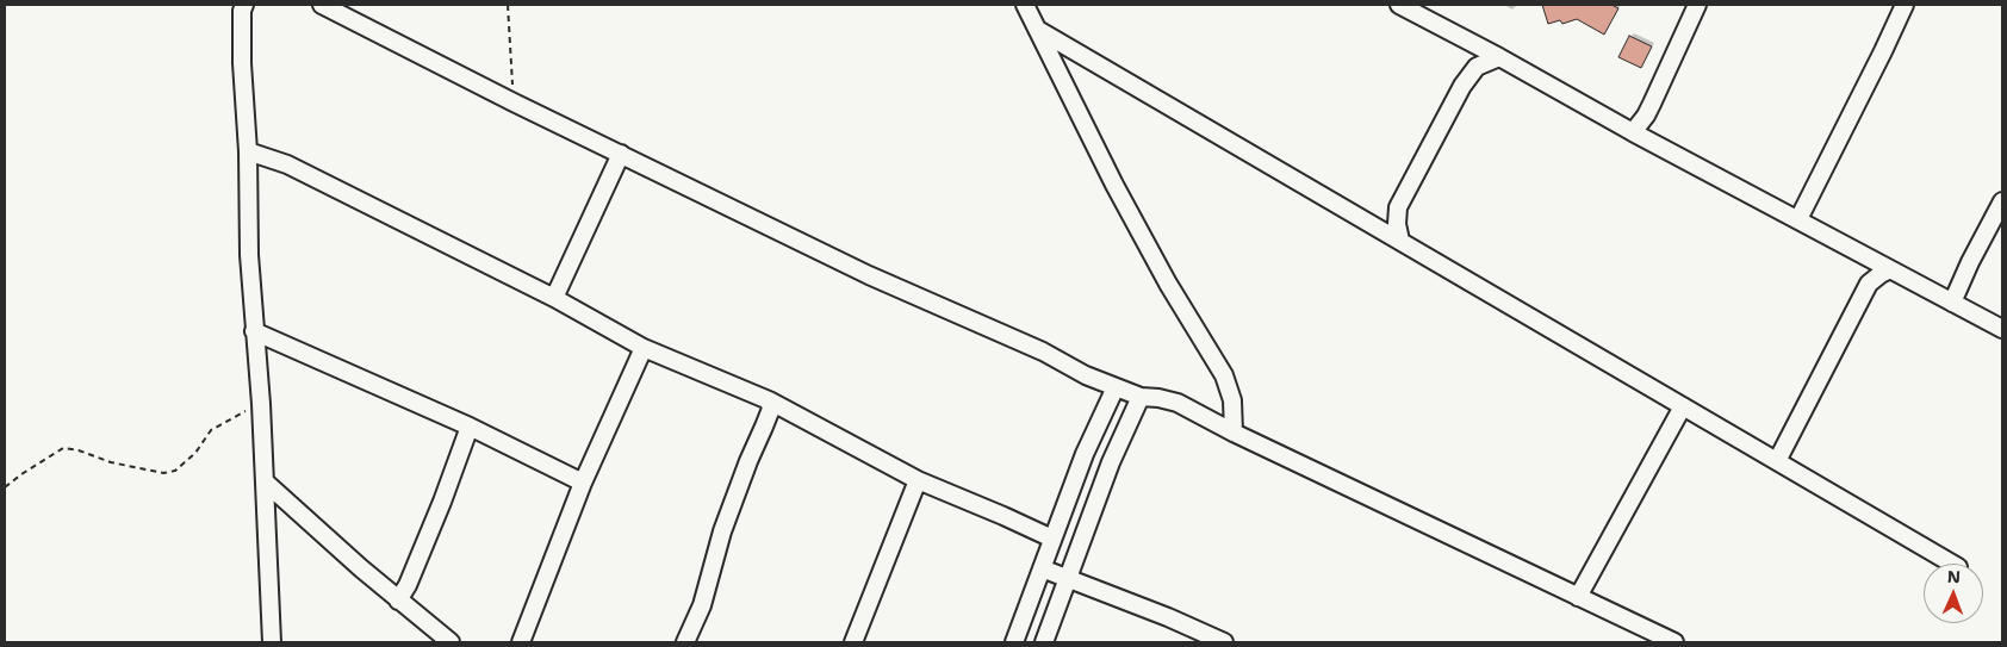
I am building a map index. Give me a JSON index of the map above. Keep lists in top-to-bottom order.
{
  "north": "top"
}
